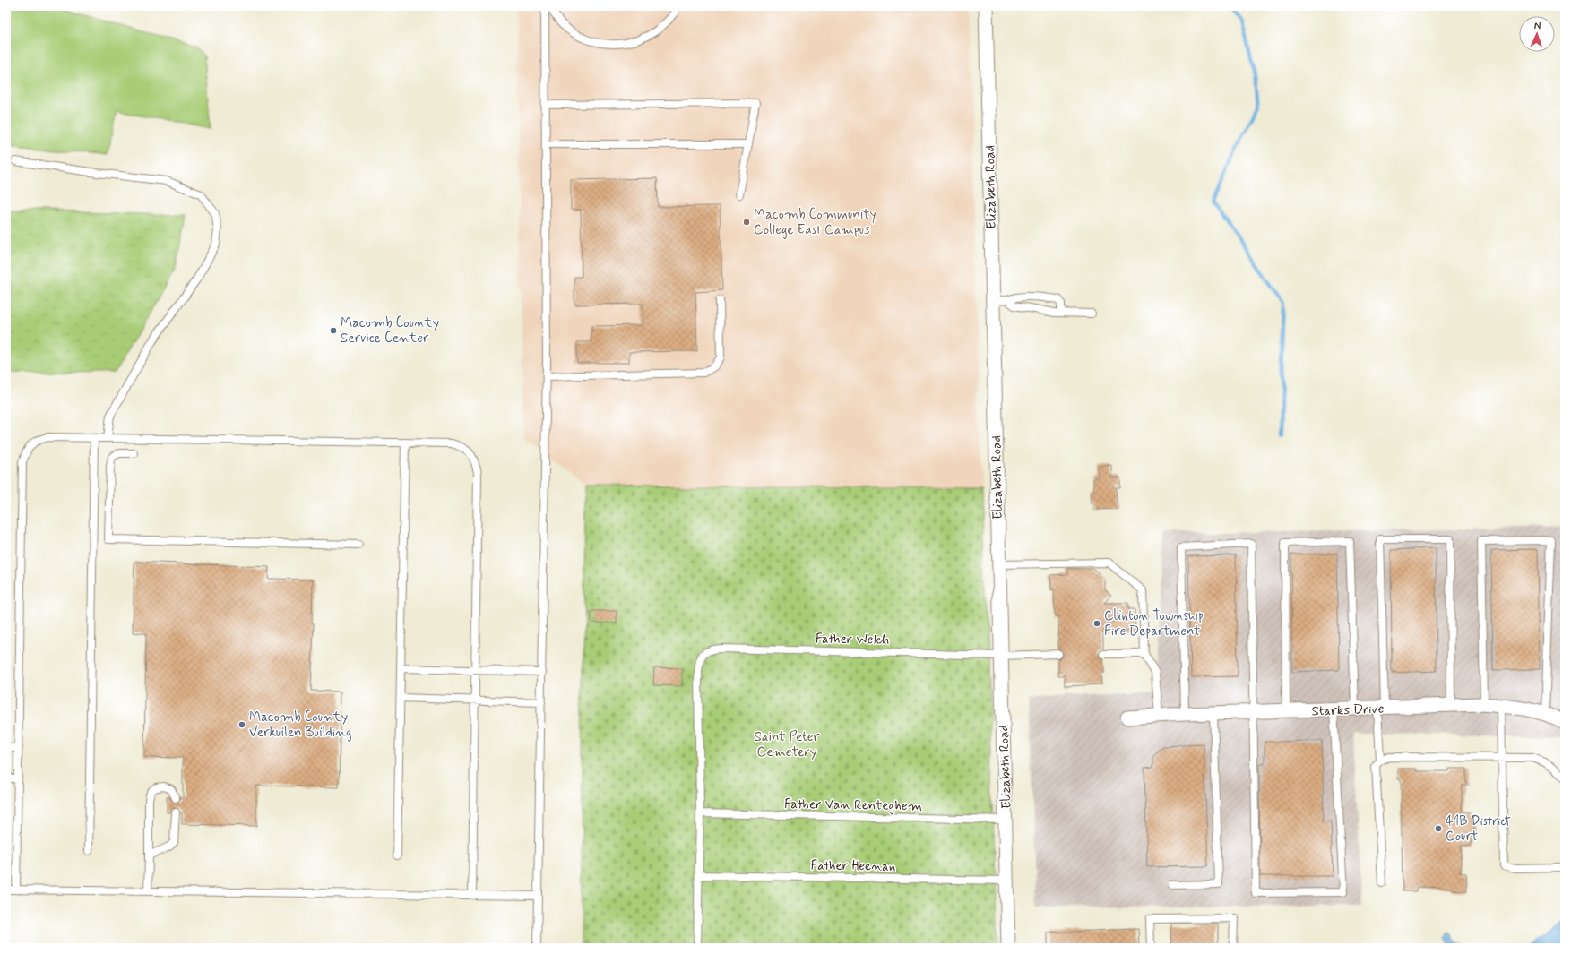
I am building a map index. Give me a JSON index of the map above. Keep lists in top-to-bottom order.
{
  "streets": {
    "street": ["Elizabeth Road", "Starks Drive"],
    "lane": ["Father Welch", "Father Van Renteghem", "Father Heenan"]
  },
  "crossings": [
    ["Elizabeth Road", "Father Welch"],
    ["Elizabeth Road", "Father Van Renteghem"],
    ["Elizabeth Road", "Father Heenan"],
    ["Father Welch", "Father Van Renteghem"]
  ],
  "parks": ["Saint Peter Cemetery"],
  "places": [
    "Macomb Community College East Campus",
    "Macomb County Service Center",
    "Clinton Township Fire Department",
    "Macomb County Verkuilen Building",
    "41B District Court"
  ],
  "north": "top"
}
